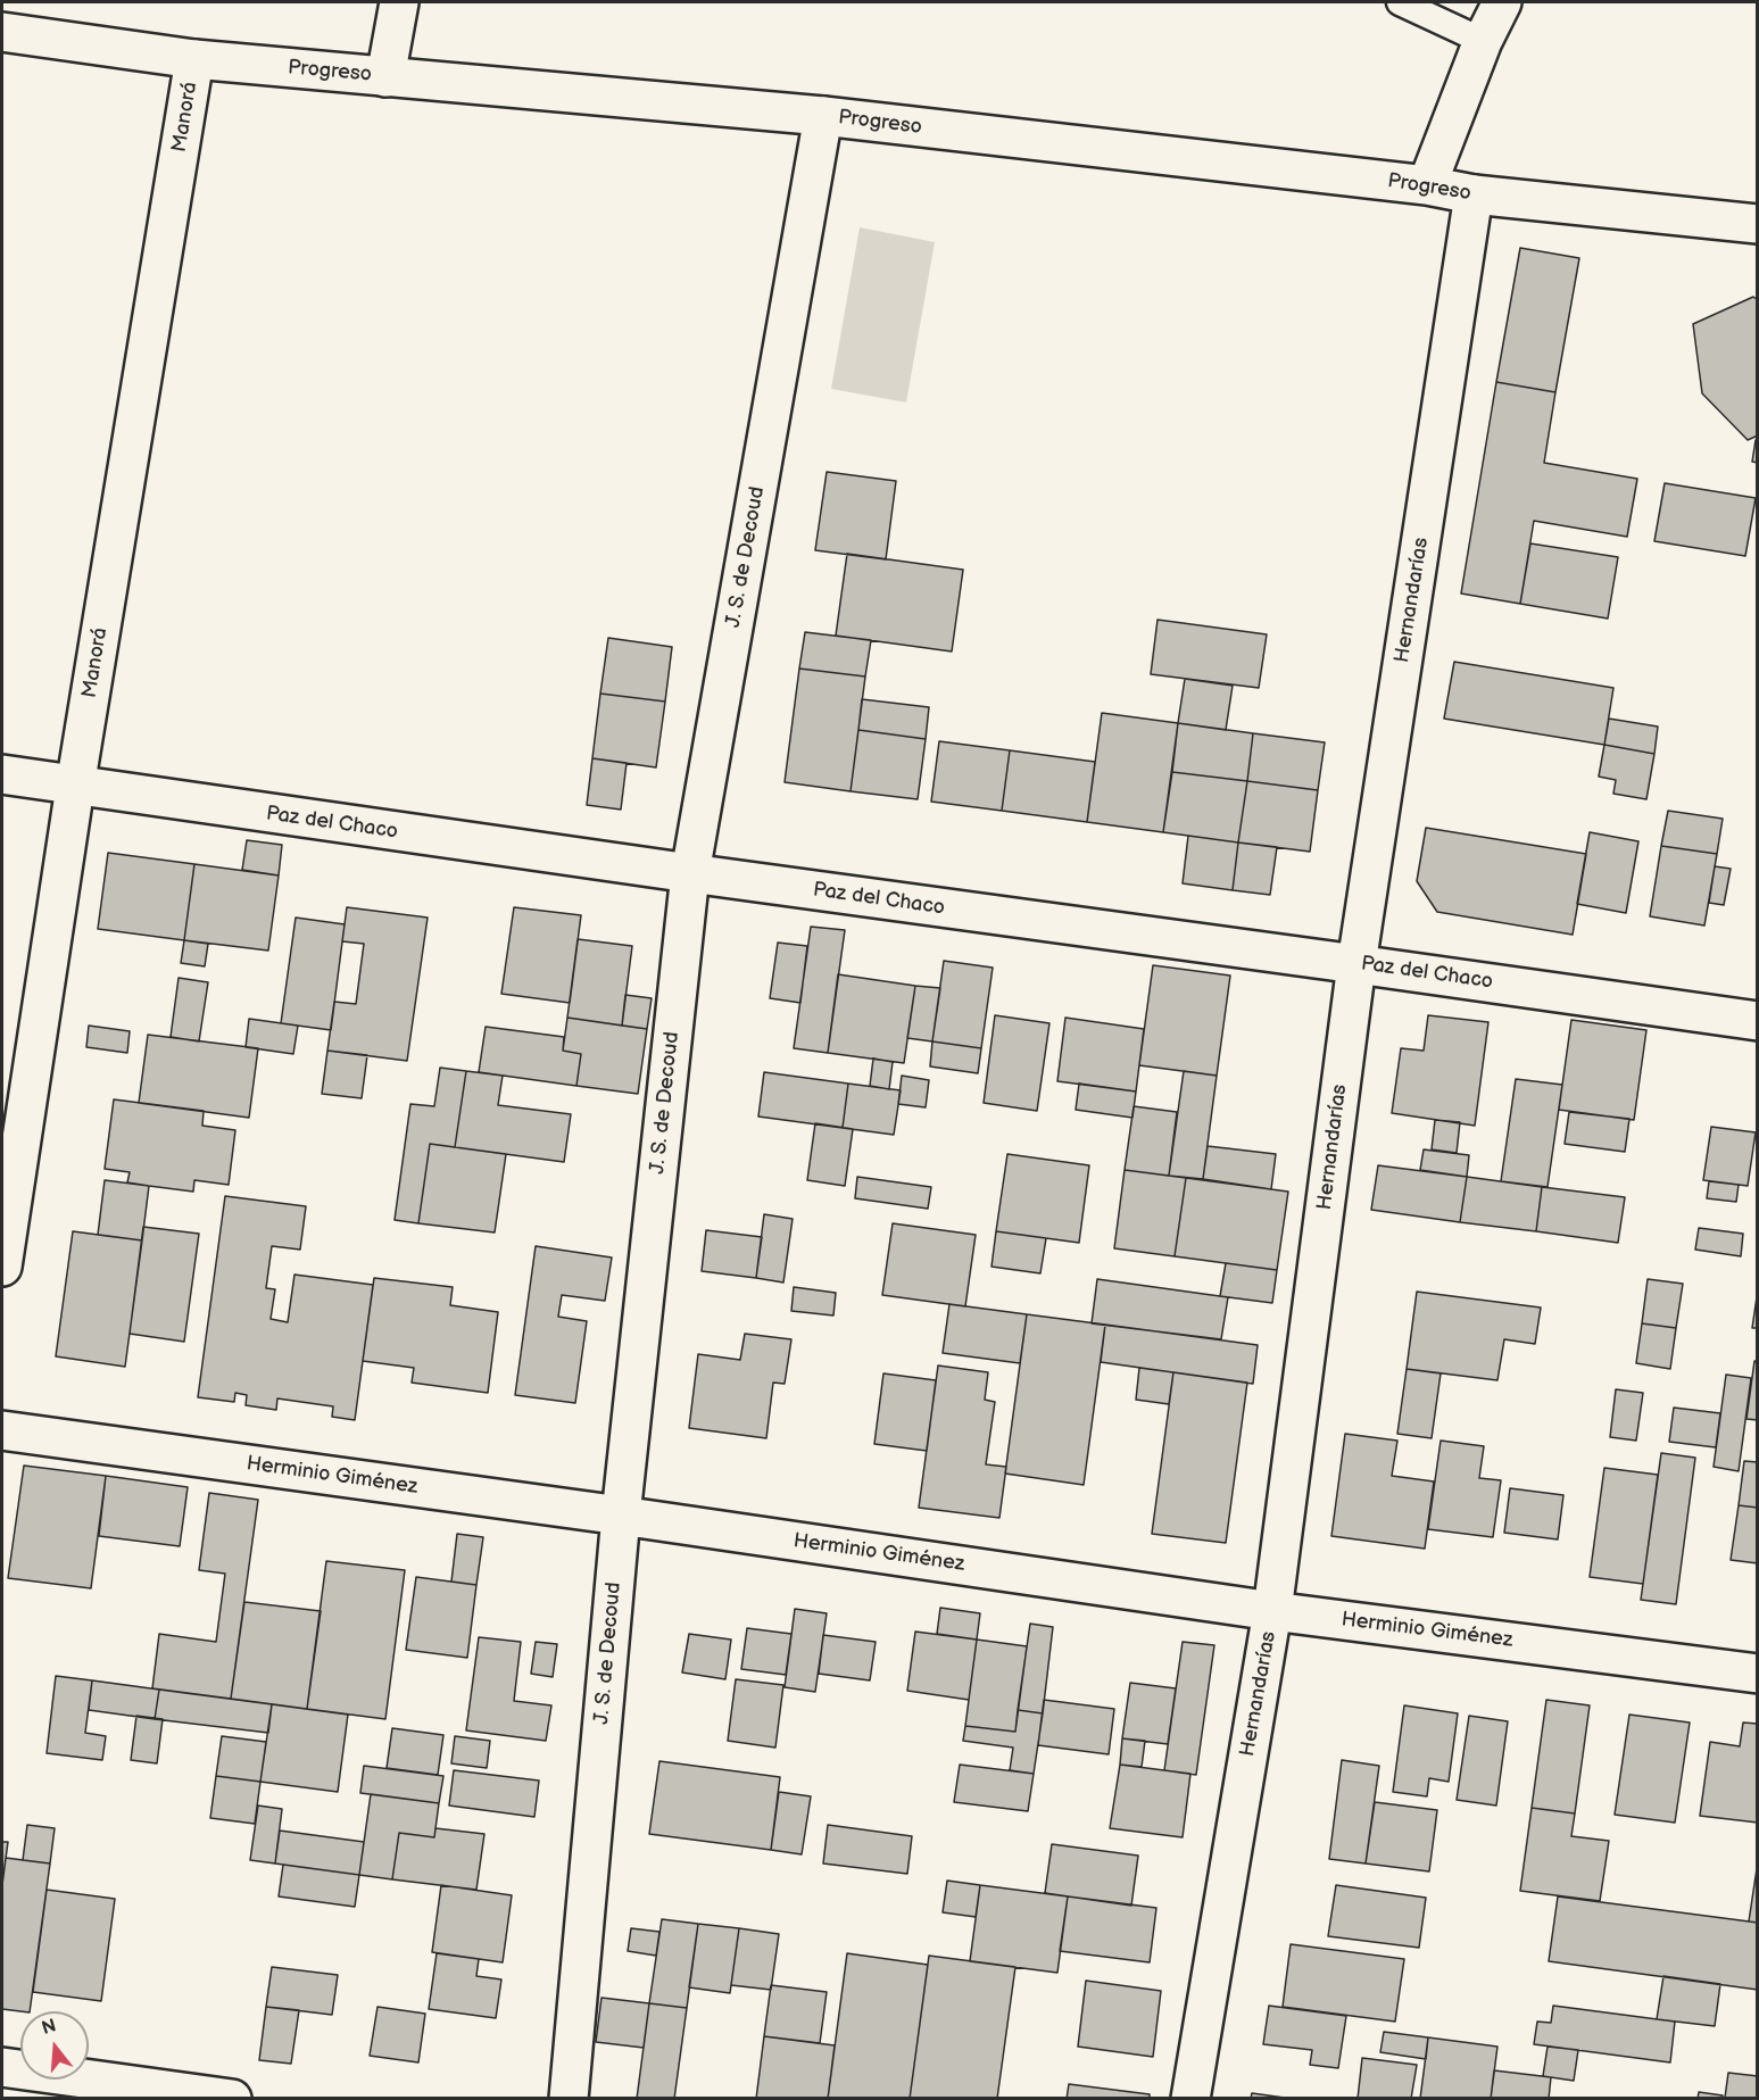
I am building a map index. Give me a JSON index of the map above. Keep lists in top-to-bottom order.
{
  "streets": {
    "street": [
      "Progreso",
      "Manorá",
      "J. S. de Decoud",
      "Hernandarías",
      "Paz del Chaco",
      "Herminio Giménez"
    ]
  },
  "crossings": [
    ["Progreso", "Manorá"],
    ["Progreso", "J. S. de Decoud"],
    ["Progreso", "Hernandarías"],
    ["Manorá", "Paz del Chaco"],
    ["J. S. de Decoud", "Paz del Chaco"],
    ["J. S. de Decoud", "Herminio Giménez"],
    ["Hernandarías", "Paz del Chaco"],
    ["Hernandarías", "Herminio Giménez"]
  ],
  "north": "top"
}
